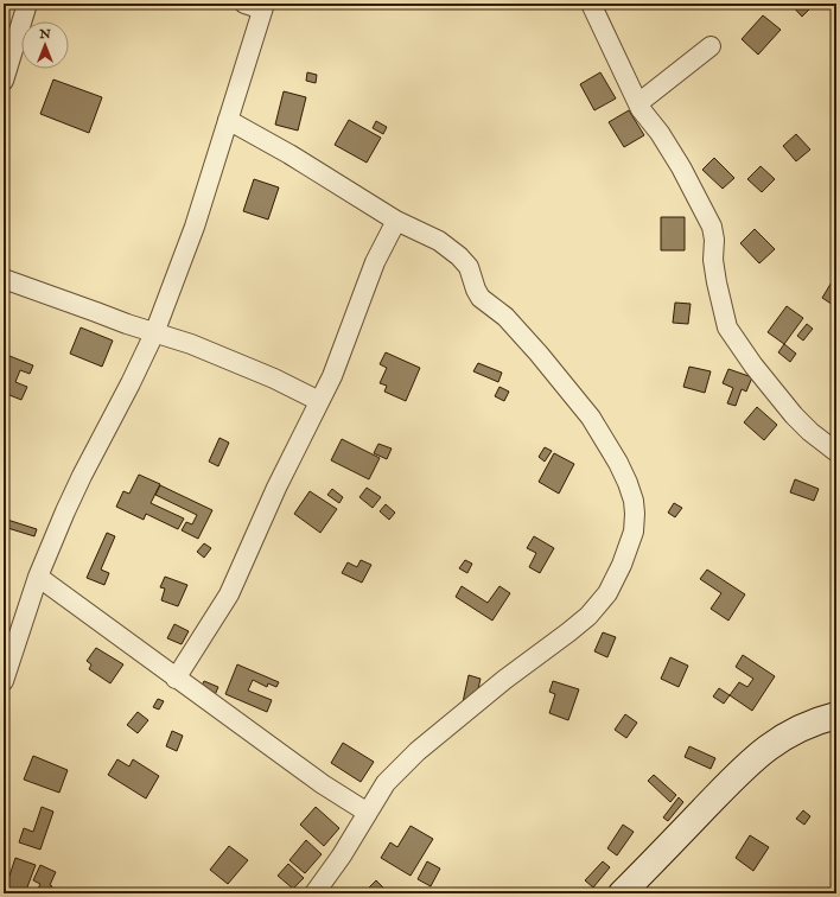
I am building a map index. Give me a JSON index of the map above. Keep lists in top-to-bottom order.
{
  "north": "top"
}
